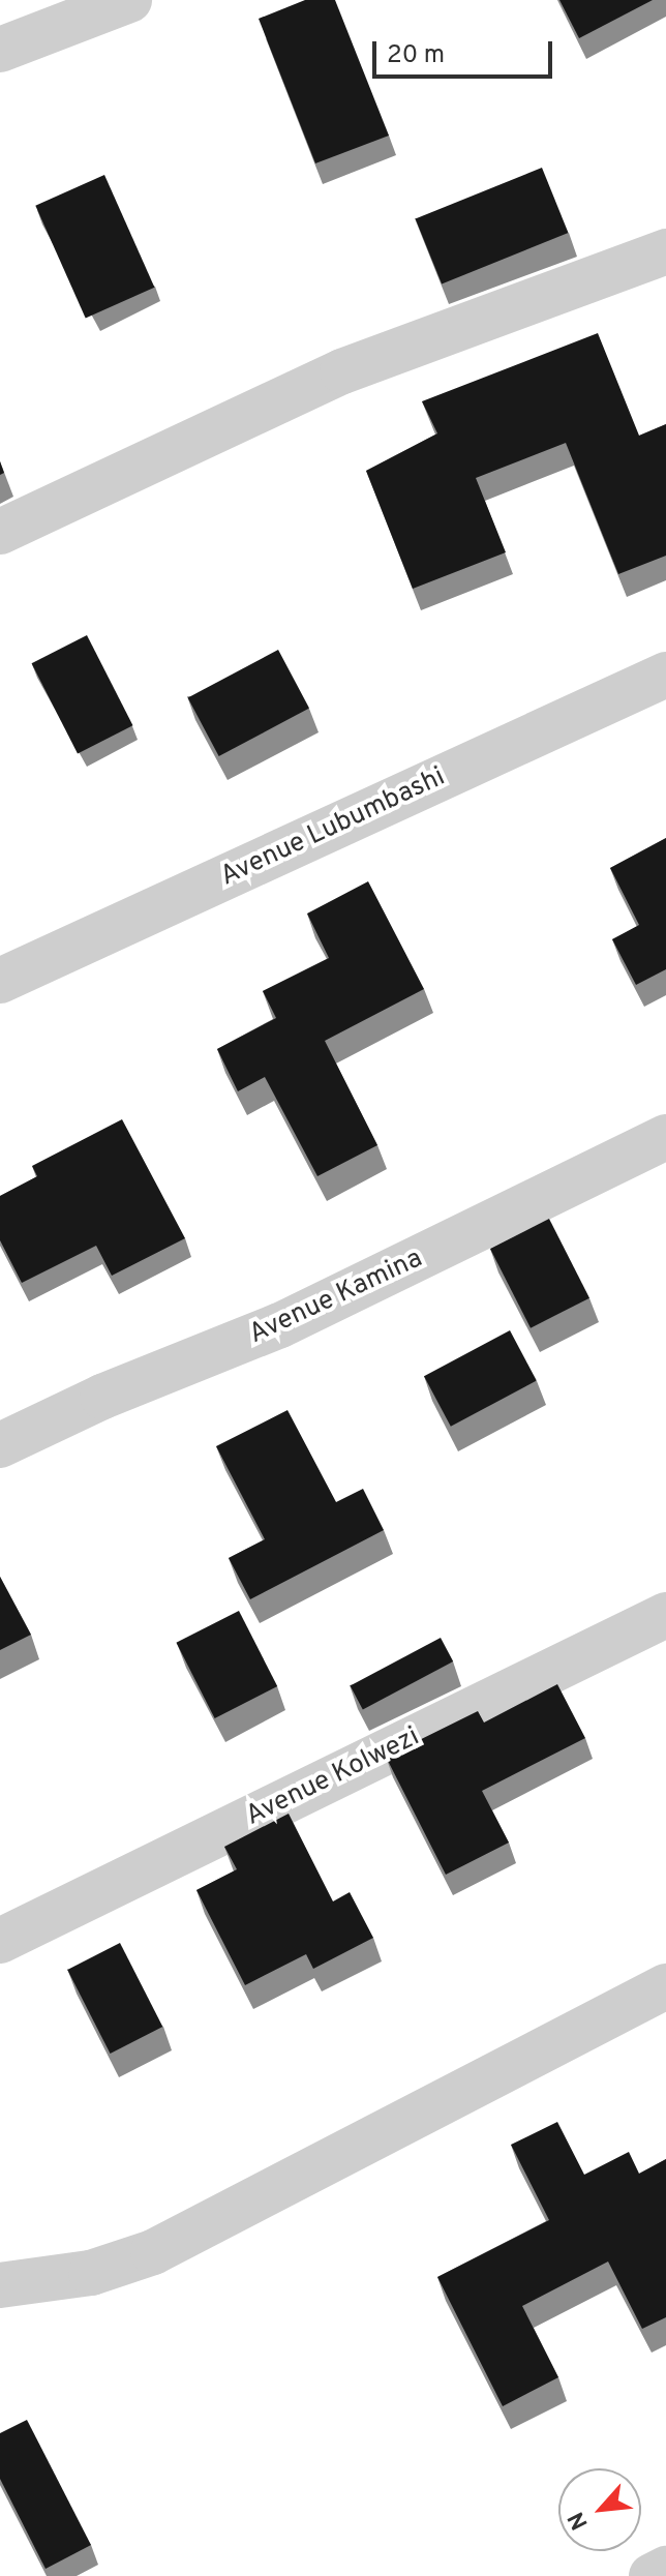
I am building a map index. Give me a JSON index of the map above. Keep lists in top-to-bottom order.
{
  "streets": {
    "street": ["Avenue Lubumbashi", "Avenue Kamina", "Avenue Kolwezi"]
  },
  "scale_bar": "20 m",
  "north": "bottom left"
}
